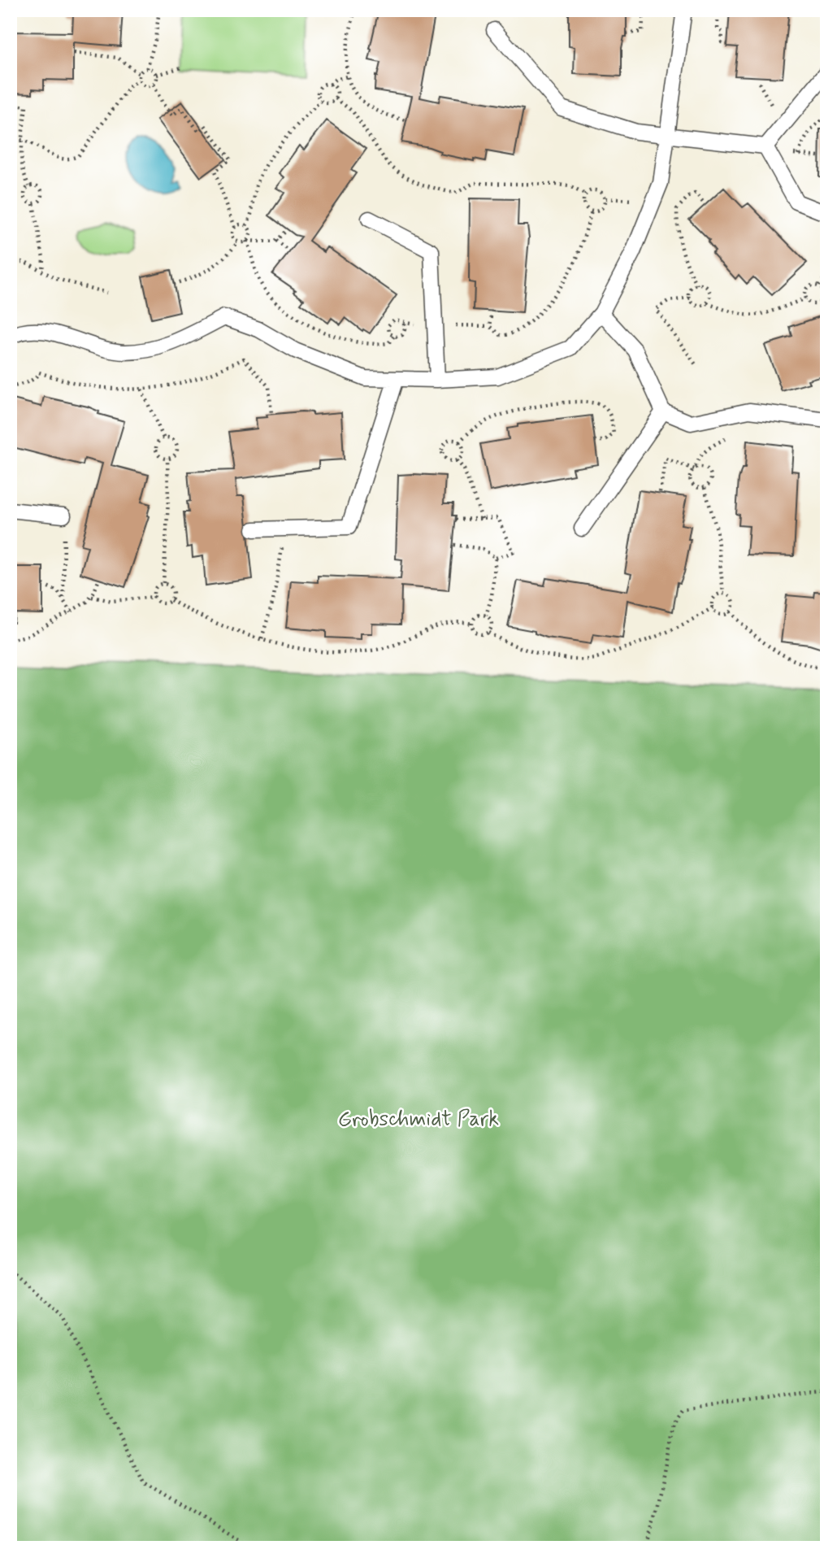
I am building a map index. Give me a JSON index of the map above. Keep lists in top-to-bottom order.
{
  "parks": ["Grobschmidt Park"]
}
